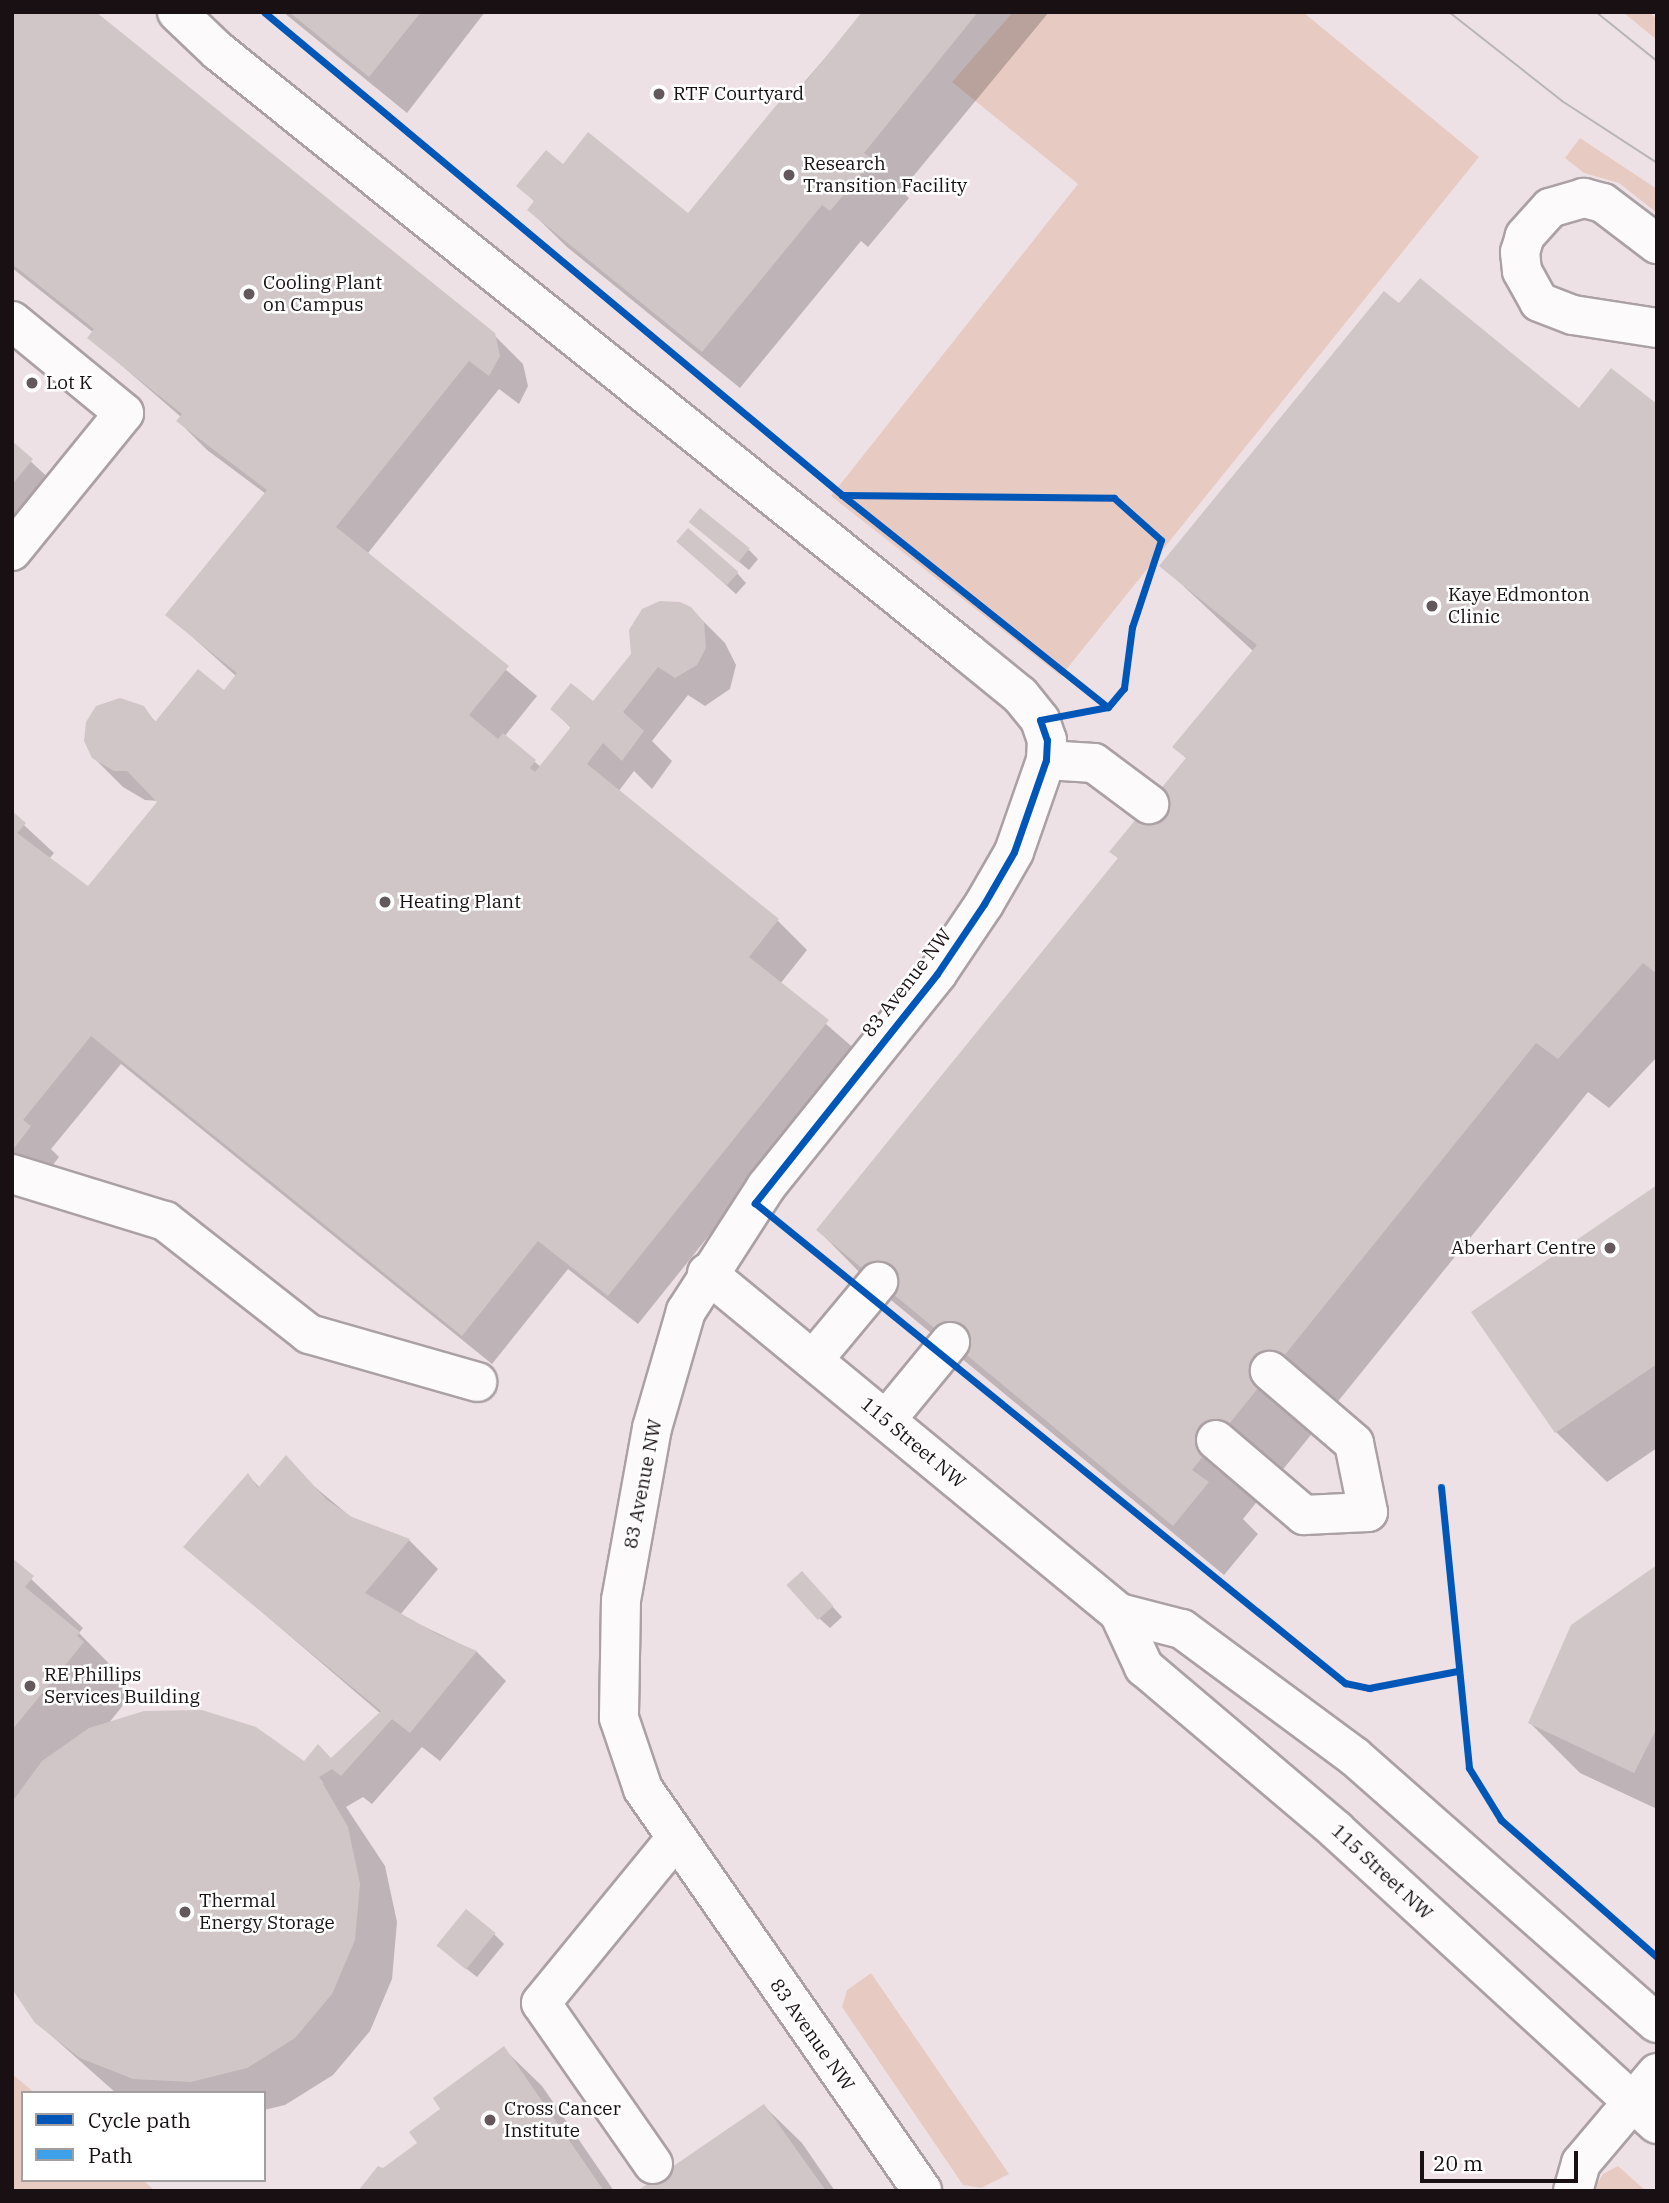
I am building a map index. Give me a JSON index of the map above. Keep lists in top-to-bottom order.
{
  "streets": {
    "street": ["83 Avenue NW", "115 Street NW"]
  },
  "crossings": [
    ["83 Avenue NW", "115 Street NW"]
  ],
  "places": [
    "RTF Courtyard",
    "Research Transition Facility",
    "Cooling Plant on Campus",
    "Lot K",
    "Kaye Edmonton Clinic",
    "Heating Plant",
    "Aberhart Centre",
    "RE Phillips Services Building",
    "Thermal Energy Storage",
    "Cross Cancer Institute"
  ],
  "legend": ["Cycle path", "Path"],
  "scale_bar": "20 m"
}
